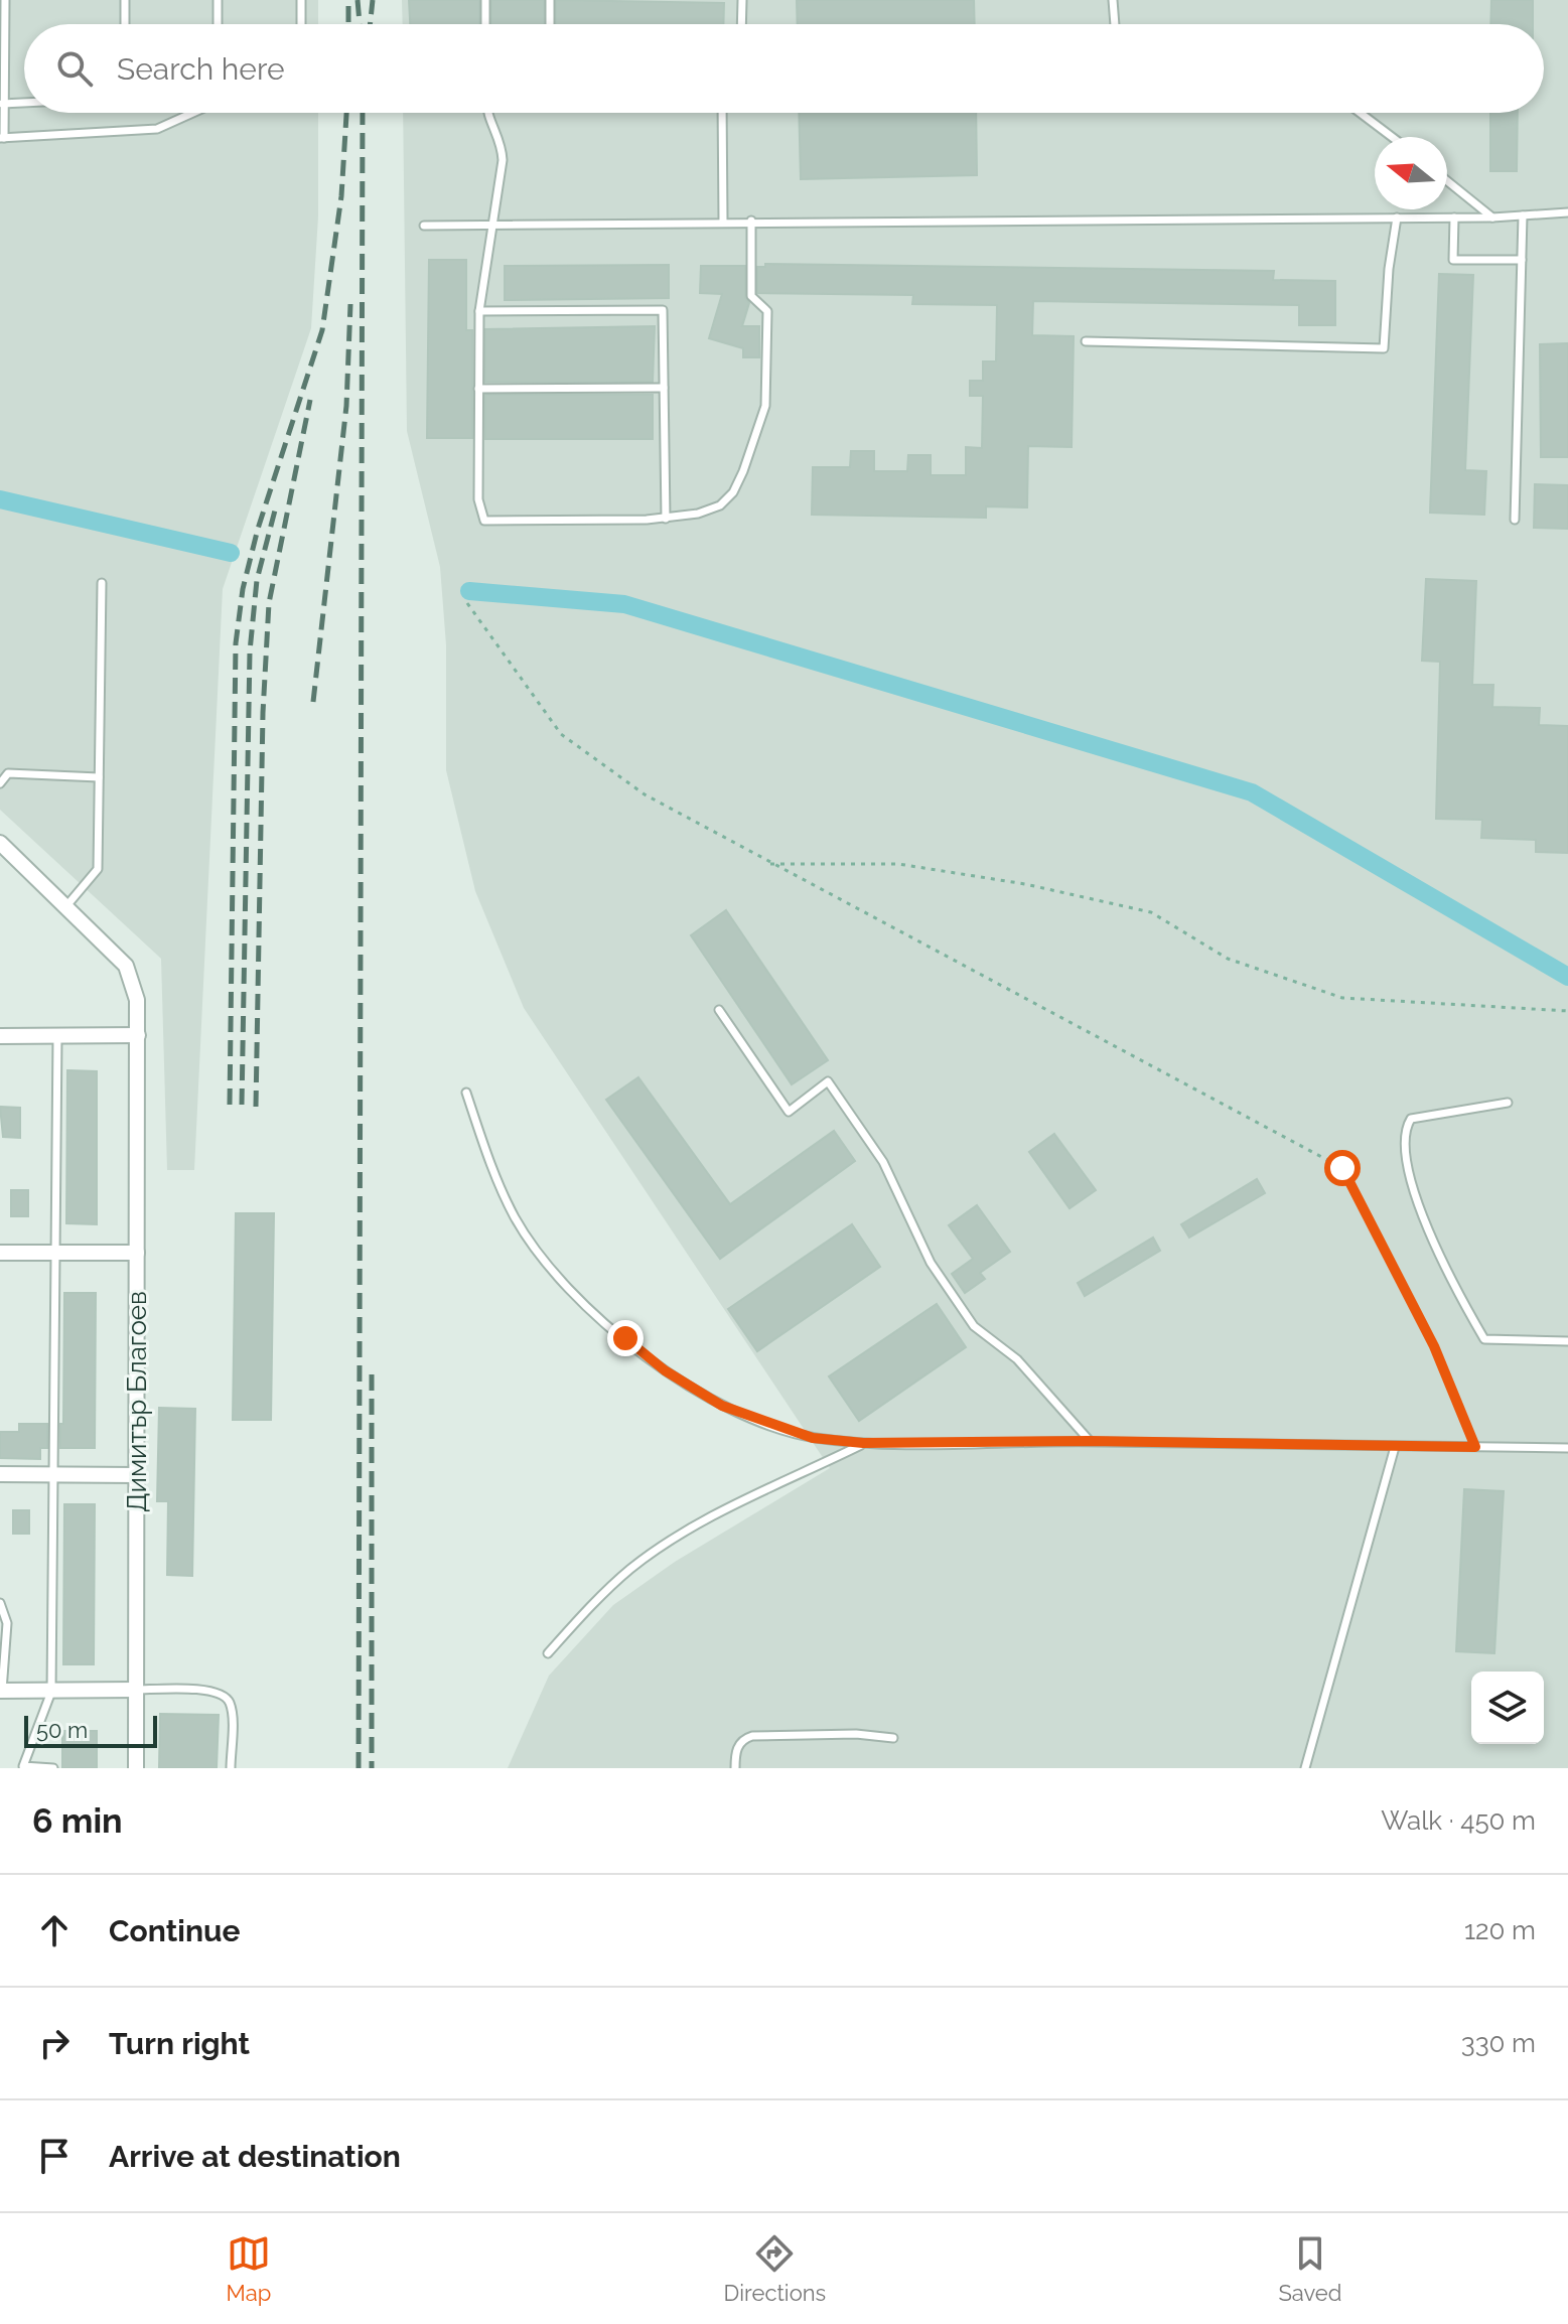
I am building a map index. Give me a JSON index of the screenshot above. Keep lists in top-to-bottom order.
{
  "streets": {
    "street": ["Димитър Благоев"]
  },
  "scale_bar": "50 m",
  "north": "left",
  "page": {
    "search": "Search here",
    "scale": "50 m",
    "heading": ["6 min", "Walk · 450 m"],
    "list": [
      ["Continue", "120 m"],
      ["Turn right", "330 m"],
      "Arrive at destination"
    ],
    "nav": ["Map", "Directions", "Saved"]
  }
}
